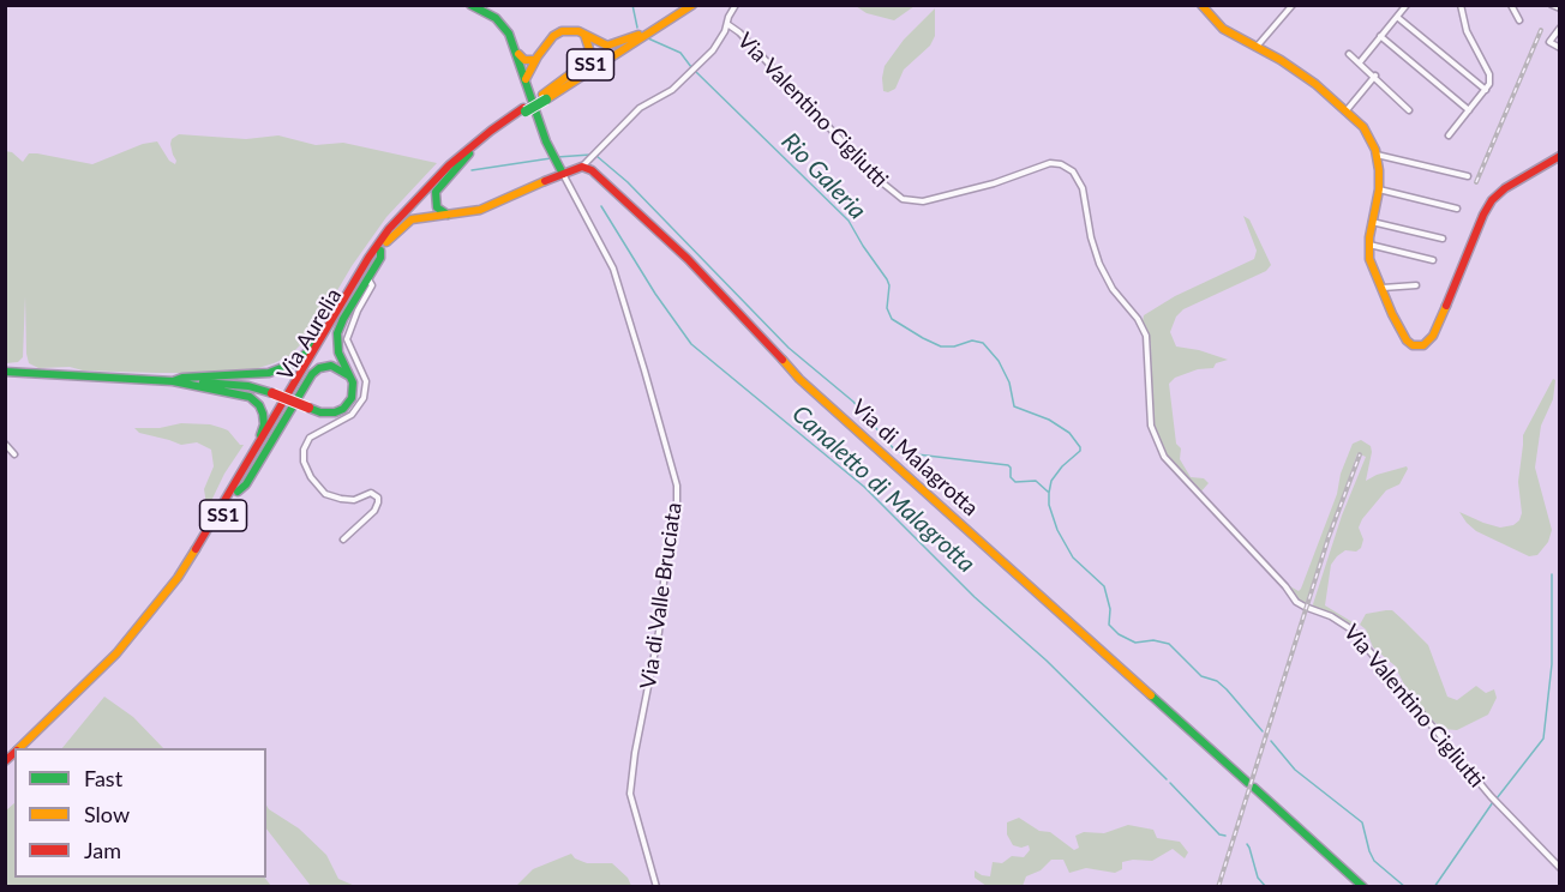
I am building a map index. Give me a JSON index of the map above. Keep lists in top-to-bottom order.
{
  "streets": {
    "main road": ["SS1", "Via Aurelia", "Via di Malagrotta"],
    "street": ["Via Valentino Cigliutti", "Via di Valle Bruciata"]
  },
  "crossings": [
    ["Via Valentino Cigliutti", "Via di Malagrotta"]
  ],
  "water": ["Rio Galeria", "Canaletto di Malagrotta"],
  "legend": ["Fast", "Slow", "Jam"]
}
